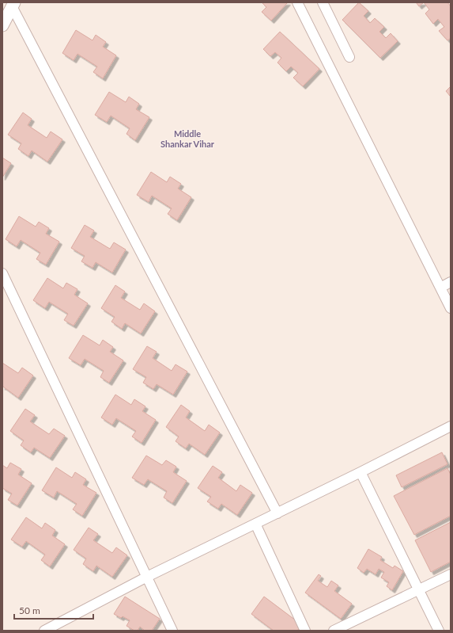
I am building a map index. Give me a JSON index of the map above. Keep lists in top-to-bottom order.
{
  "districts": ["Middle Shankar Vihar"],
  "scale_bar": "50 m"
}
